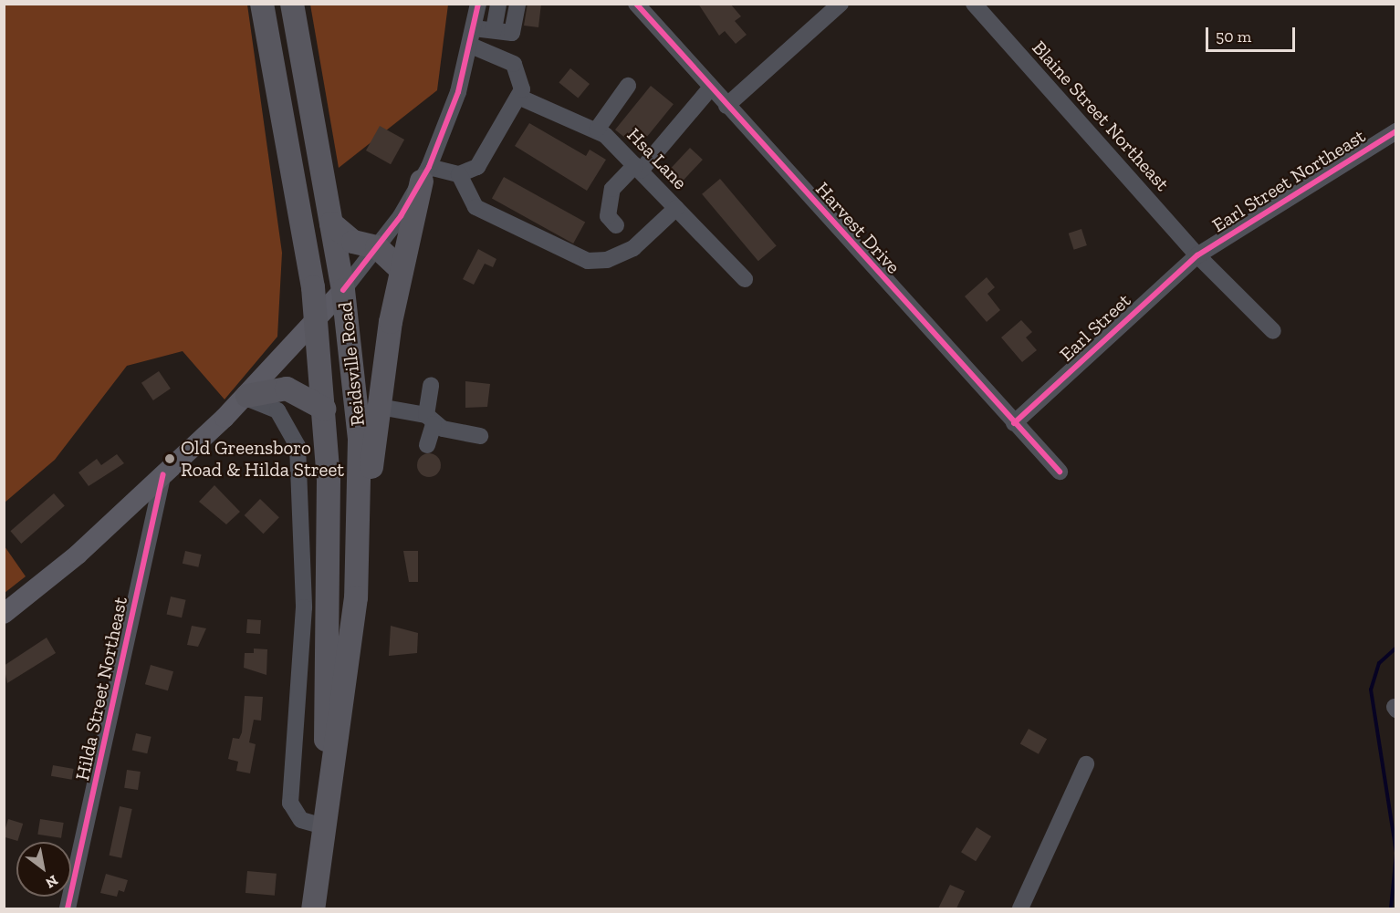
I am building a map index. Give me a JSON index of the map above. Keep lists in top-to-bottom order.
{
  "streets": {
    "highway": ["Reidsville Road"],
    "street": [
      "Blaine Street Northeast",
      "Hsa Lane",
      "Earl Street Northeast",
      "Harvest Drive",
      "Earl Street",
      "Hilda Street Northeast"
    ]
  },
  "crossings": [
    ["Blaine Street Northeast", "Earl Street Northeast"],
    ["Blaine Street Northeast", "Earl Street"],
    ["Earl Street Northeast", "Earl Street"],
    ["Harvest Drive", "Earl Street"]
  ],
  "places": ["Old Greensboro Road & Hilda Street"],
  "scale_bar": "50 m",
  "north": "bottom right"
}
